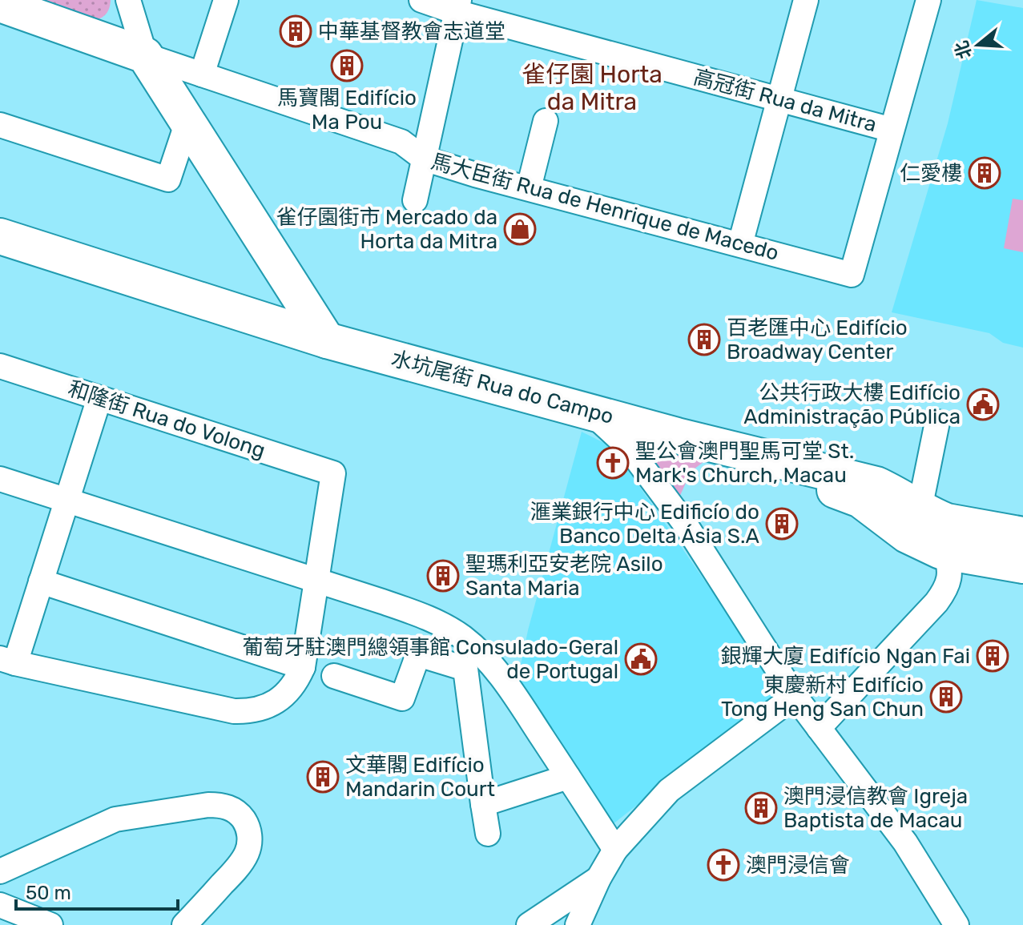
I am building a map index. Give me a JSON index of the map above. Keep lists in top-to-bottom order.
{
  "streets": {
    "main road": ["水坑尾街 Rua do Campo"],
    "street": ["高冠街 Rua da Mitra", "馬大臣街 Rua de Henrique de Macedo", "和隆街 Rua do Volong"]
  },
  "crossings": [
    ["高冠街 Rua da Mitra", "馬大臣街 Rua de Henrique de Macedo"]
  ],
  "districts": ["雀仔園 Horta da Mitra"],
  "places": {
    "building": [
      "中華基督教會志道堂",
      "馬寶閣 Edifício Ma Pou",
      "仁愛樓",
      "百老匯中心 Edifício Broadway Center",
      "滙業銀行中心 Edificío do Banco Delta Ásia S.A",
      "聖瑪利亞安老院 Asilo Santa Maria",
      "銀輝大廈 Edifício Ngan Fai",
      "東慶新村 Edifício Tong Heng San Chun",
      "文華閣 Edifício Mandarin Court",
      "澳門浸信教會 Igreja Baptista de Macau"
    ],
    "shop": ["雀仔園街市 Mercado da Horta da Mitra"],
    "public building": ["公共行政大樓 Edifício Administração Pública", "葡萄牙駐澳門總領事館 Consulado-Geral de Portugal"],
    "church": ["聖公會澳門聖馬可堂 St. Mark's Church, Macau", "澳門浸信會"]
  },
  "scale_bar": "50 m",
  "north": "left"
}
